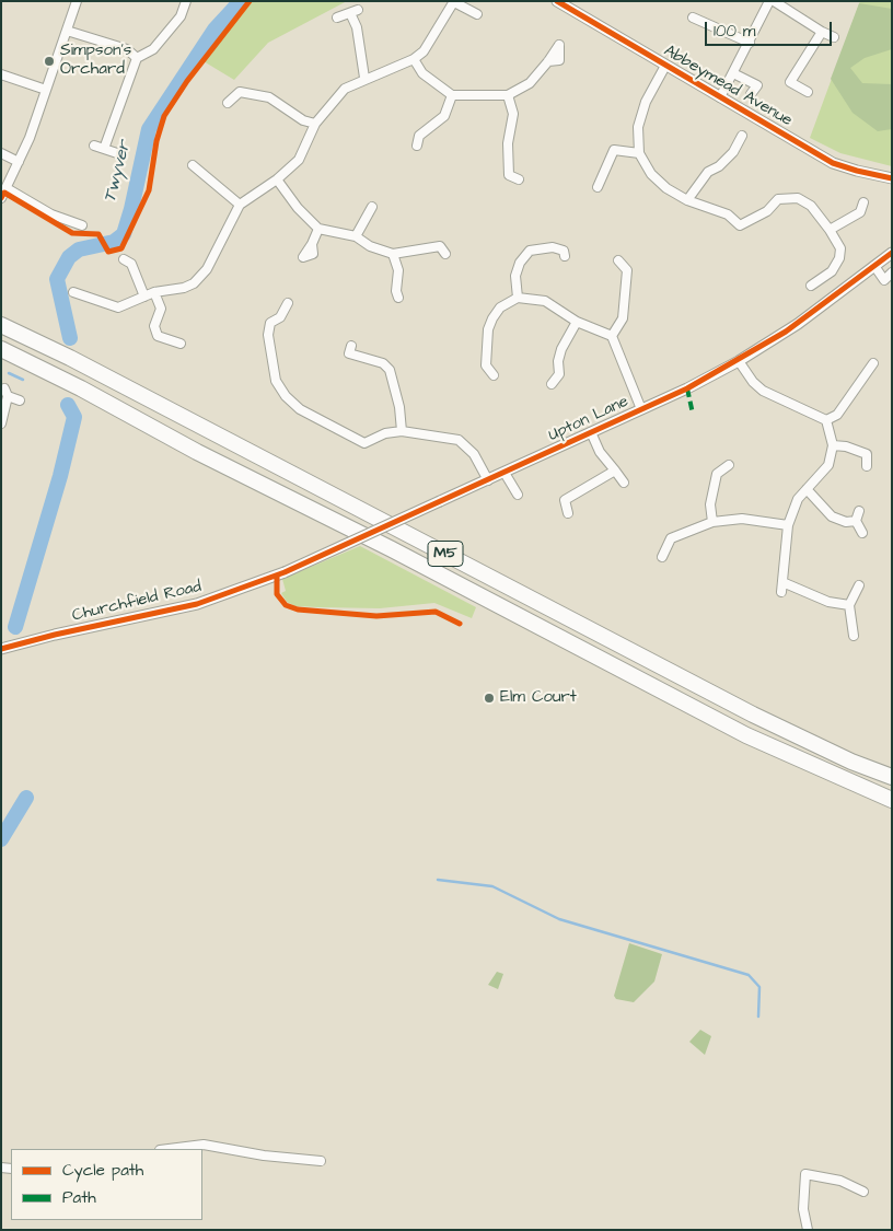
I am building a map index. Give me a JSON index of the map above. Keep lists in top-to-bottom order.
{
  "streets": {
    "highway": ["M5"],
    "street": ["Abbeymead Avenue", "Upton Lane", "Churchfield Road"]
  },
  "crossings": [
    ["Upton Lane", "Churchfield Road"]
  ],
  "water": ["Twyver"],
  "places": ["Simpson's Orchard", "Elm Court"],
  "legend": ["Cycle path", "Path"],
  "scale_bar": "100 m"
}
